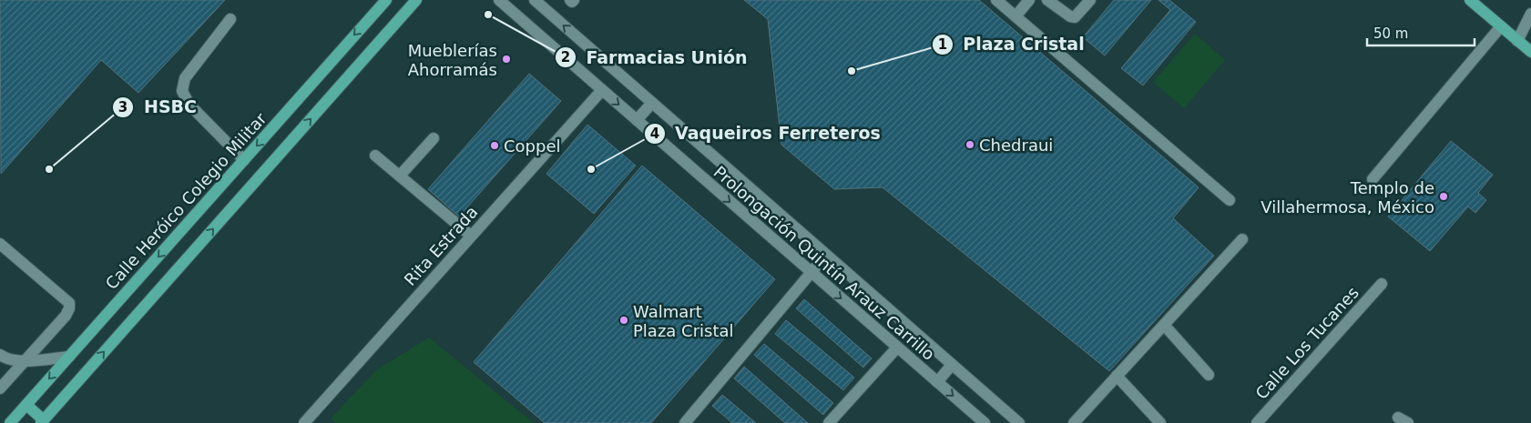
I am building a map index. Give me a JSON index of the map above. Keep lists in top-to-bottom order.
{
  "streets": {
    "main road": ["Calle Heróico Colegio Militar"],
    "street": ["Rita Estrada", "Prolongación Quintín Arauz Carrillo", "Calle Los Tucanes"]
  },
  "crossings": [
    ["Rita Estrada", "Prolongación Quintín Arauz Carrillo"]
  ],
  "places": [
    "Farmacias Unión",
    "Mueblerías Ahorramás",
    "Plaza Cristal",
    "Chedraui",
    "Coppel",
    "HSBC",
    "Vaqueiros Ferreteros",
    "Templo de Villahermosa, México",
    "Walmart Plaza Cristal"
  ],
  "scale_bar": "50 m"
}
